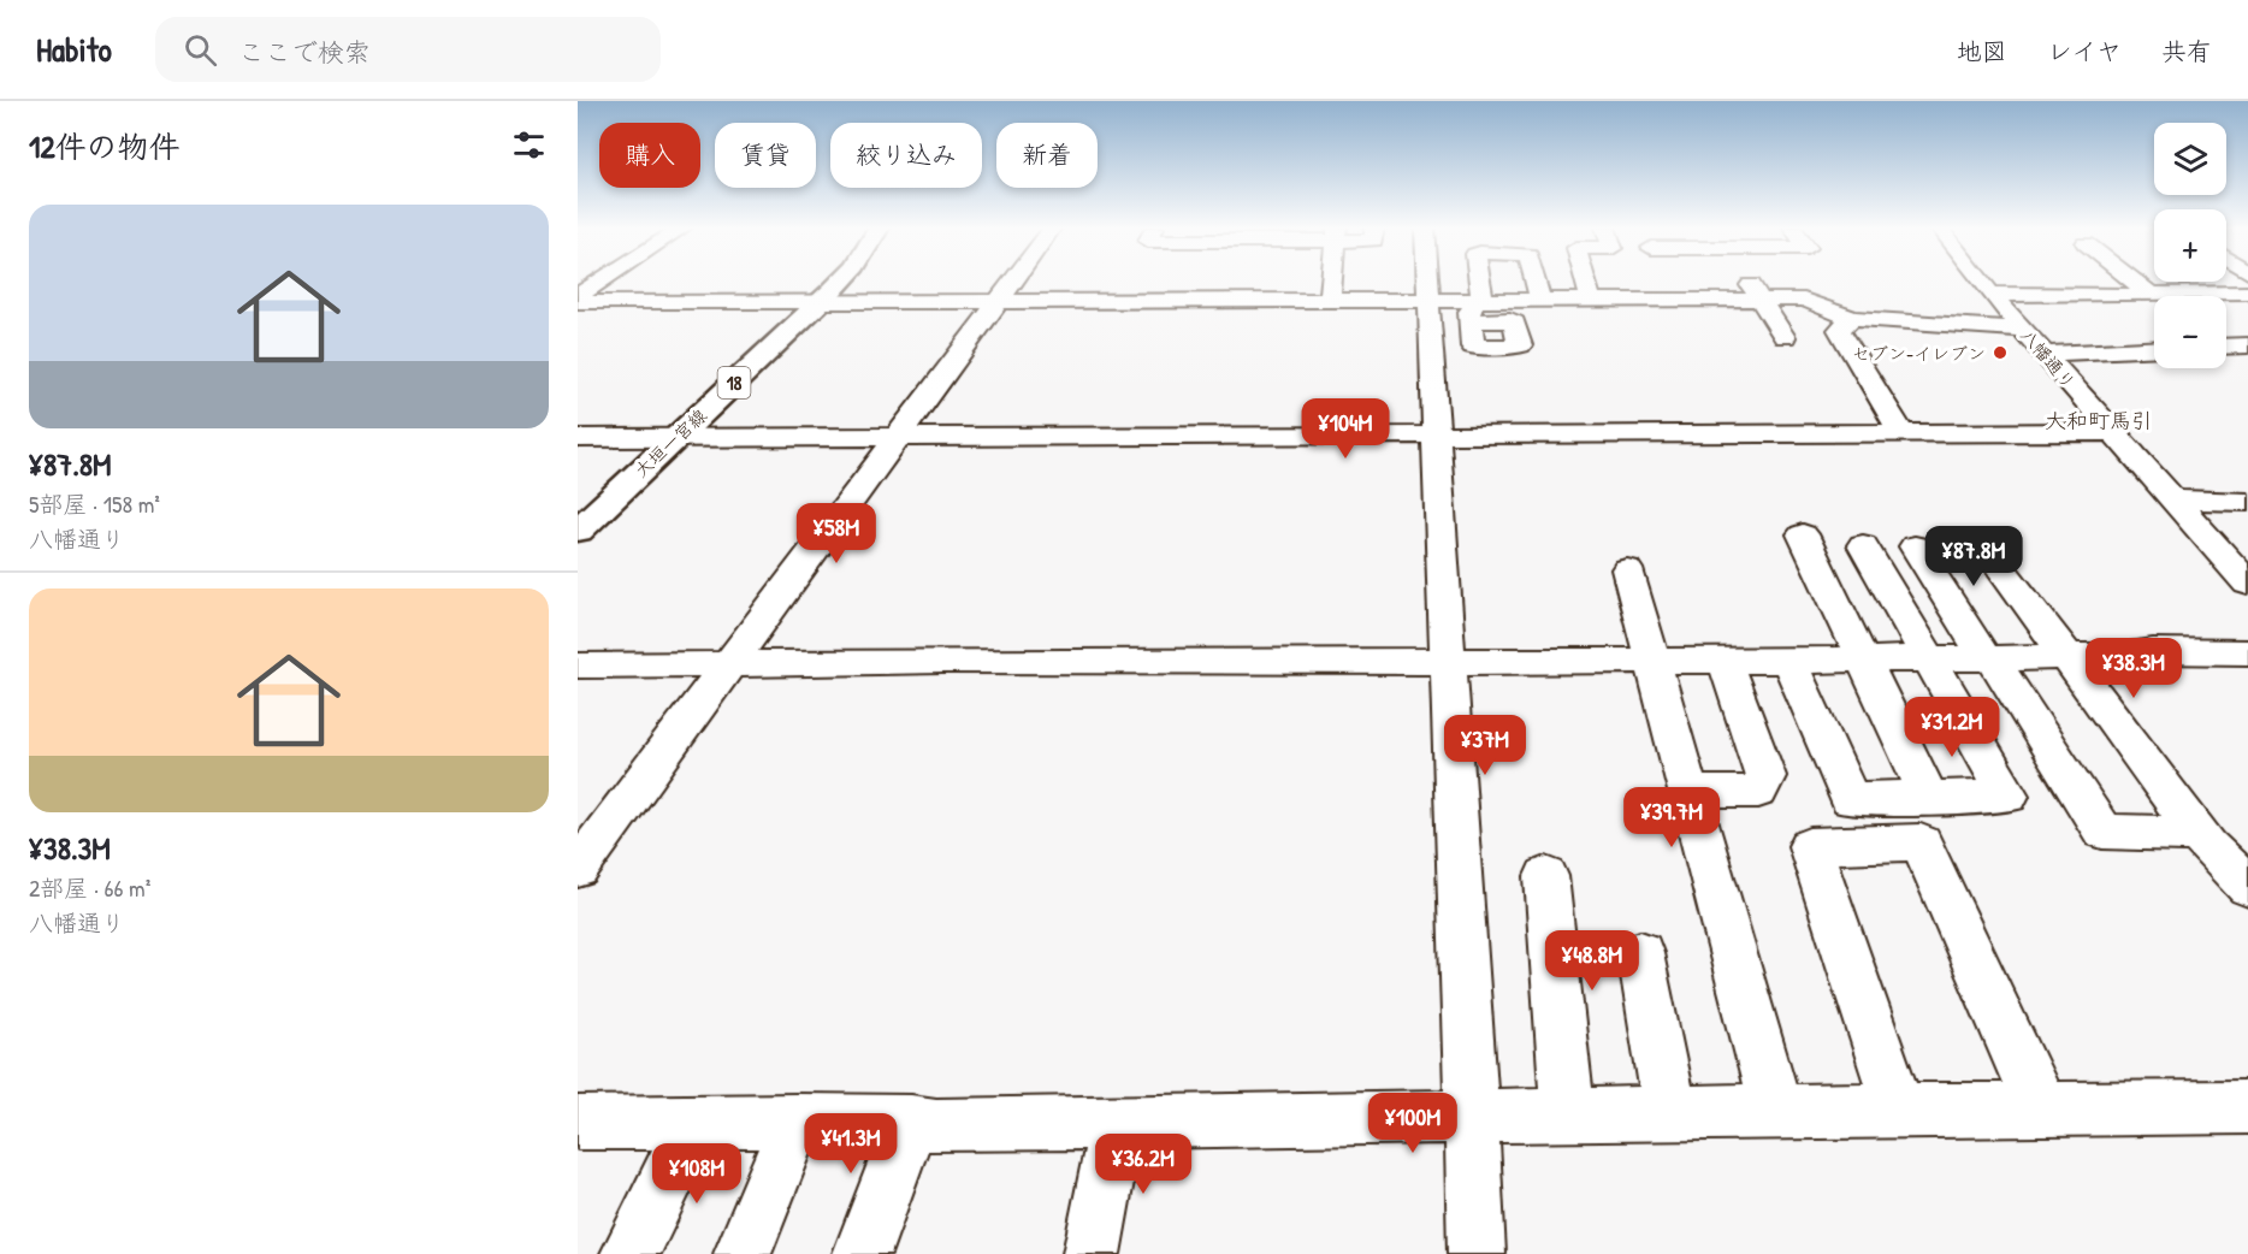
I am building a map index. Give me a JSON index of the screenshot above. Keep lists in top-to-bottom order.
{
  "streets": {
    "main road": ["18", "大垣一宮線"],
    "street": ["八幡通り"]
  },
  "districts": ["大和町馬引"],
  "places": ["セブン-イレブン"],
  "page": {
    "header": "Habito",
    "search": "ここで検索",
    "nav": ["地図", "レイヤ", "共有"],
    "heading": "12件の物件",
    "map_buttons": ["+", "−"],
    "chip": [
      "購入",
      "賃貸",
      "絞り込み",
      "新着"
    ],
    "list": [
      {
        "name": "¥87.8M",
        "note": "5部屋 · 158 m² · 八幡通り"
      },
      {
        "name": "¥38.3M",
        "note": "2部屋 · 66 m² · 八幡通り"
      }
    ],
    "price": [
      "¥104M",
      "¥58M",
      "¥87.8M",
      "¥38.3M",
      "¥31.2M",
      "¥37M",
      "¥39.7M",
      "¥48.8M",
      "¥100M",
      "¥41.3M",
      "¥36.2M",
      "¥108M"
    ]
  }
}
